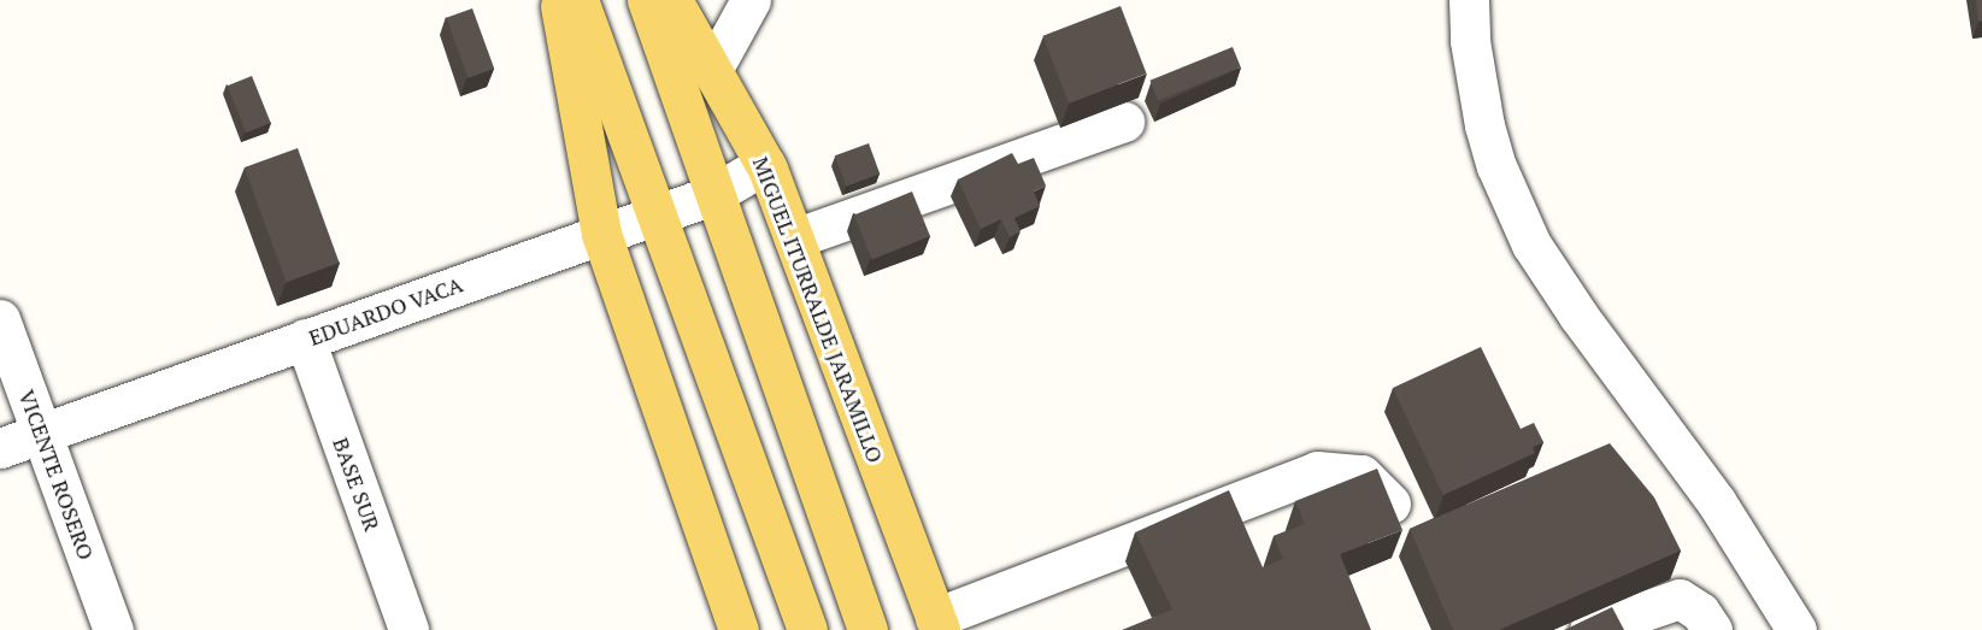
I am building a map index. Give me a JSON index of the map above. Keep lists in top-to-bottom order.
{
  "streets": {
    "main road": ["MIGUEL ITURRALDE JARAMILLO"],
    "street": ["EDUARDO VACA", "VICENTE ROSERO", "BASE SUR"]
  },
  "crossings": [
    ["MIGUEL ITURRALDE JARAMILLO", "EDUARDO VACA"],
    ["EDUARDO VACA", "VICENTE ROSERO"],
    ["EDUARDO VACA", "BASE SUR"]
  ]
}
